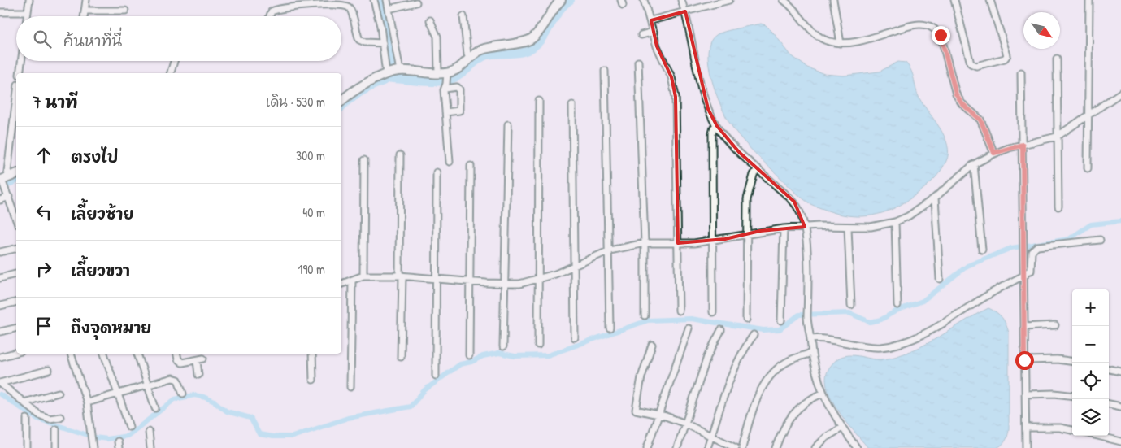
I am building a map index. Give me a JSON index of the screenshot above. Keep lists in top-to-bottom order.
{
  "north": "bottom right",
  "page": {
    "search": "ค้นหาที่นี่",
    "heading": ["7 นาที", "เดิน · 530 m"],
    "list": [
      ["ตรงไป", "300 m"],
      ["เลี้ยวซ้าย", "40 m"],
      ["เลี้ยวขวา", "190 m"],
      "ถึงจุดหมาย"
    ],
    "map_buttons": ["+", "−"]
  }
}
